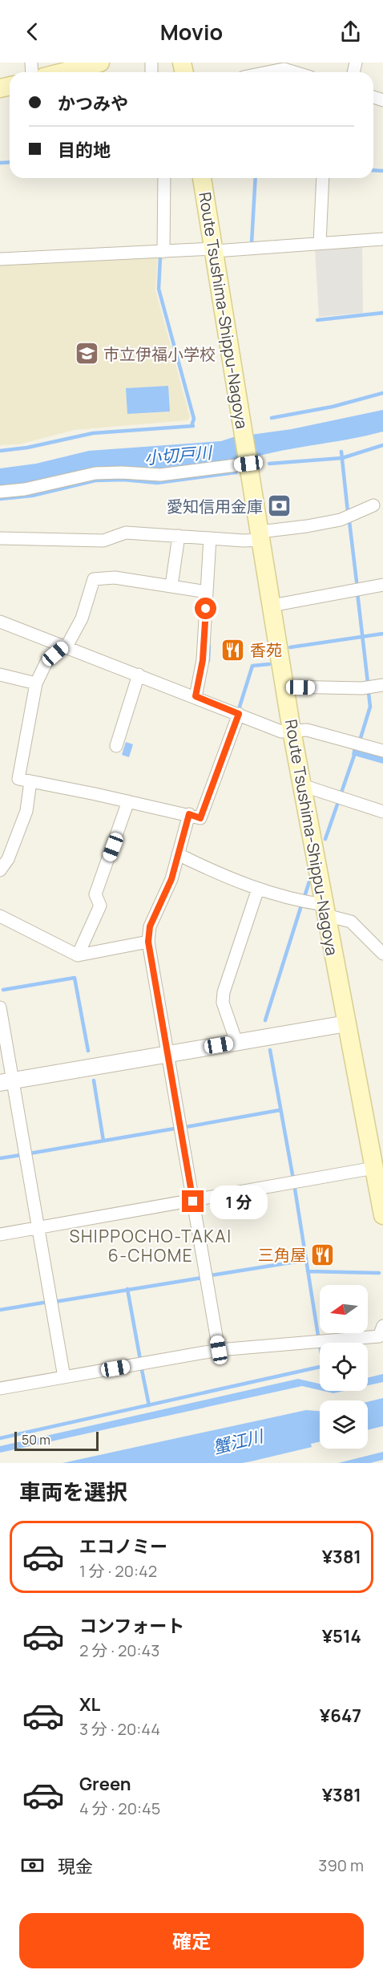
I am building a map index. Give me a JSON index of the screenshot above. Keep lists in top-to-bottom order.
{
  "streets": {
    "main road": ["Route Tsushima-Shippu-Nagoya"]
  },
  "districts": ["SHIPPOCHO-TAKAI 6-CHOME"],
  "water": ["小切戸川", "蟹江川"],
  "places": {
    "school or university": ["市立伊福小学校"],
    "bank": ["愛知信用金庫"],
    "restaurant": ["香苑", "三角屋"]
  },
  "scale_bar": "50 m",
  "north": "left",
  "page": {
    "header": "Movio",
    "banner": ["かつみや", "目的地"],
    "bubble": "1 分",
    "scale": "50 m",
    "heading": "車両を選択",
    "list": [
      {
        "name": "エコノミー",
        "note": "1 分 · 20:42",
        "value": "¥381"
      },
      {
        "name": "コンフォート",
        "note": "2 分 · 20:43",
        "value": "¥514"
      },
      {
        "name": "XL",
        "note": "3 分 · 20:44",
        "value": "¥647"
      },
      {
        "name": "Green",
        "note": "4 分 · 20:45",
        "value": "¥381"
      }
    ],
    "pay": ["現金", "390 m"],
    "buttons": "確定"
  }
}
